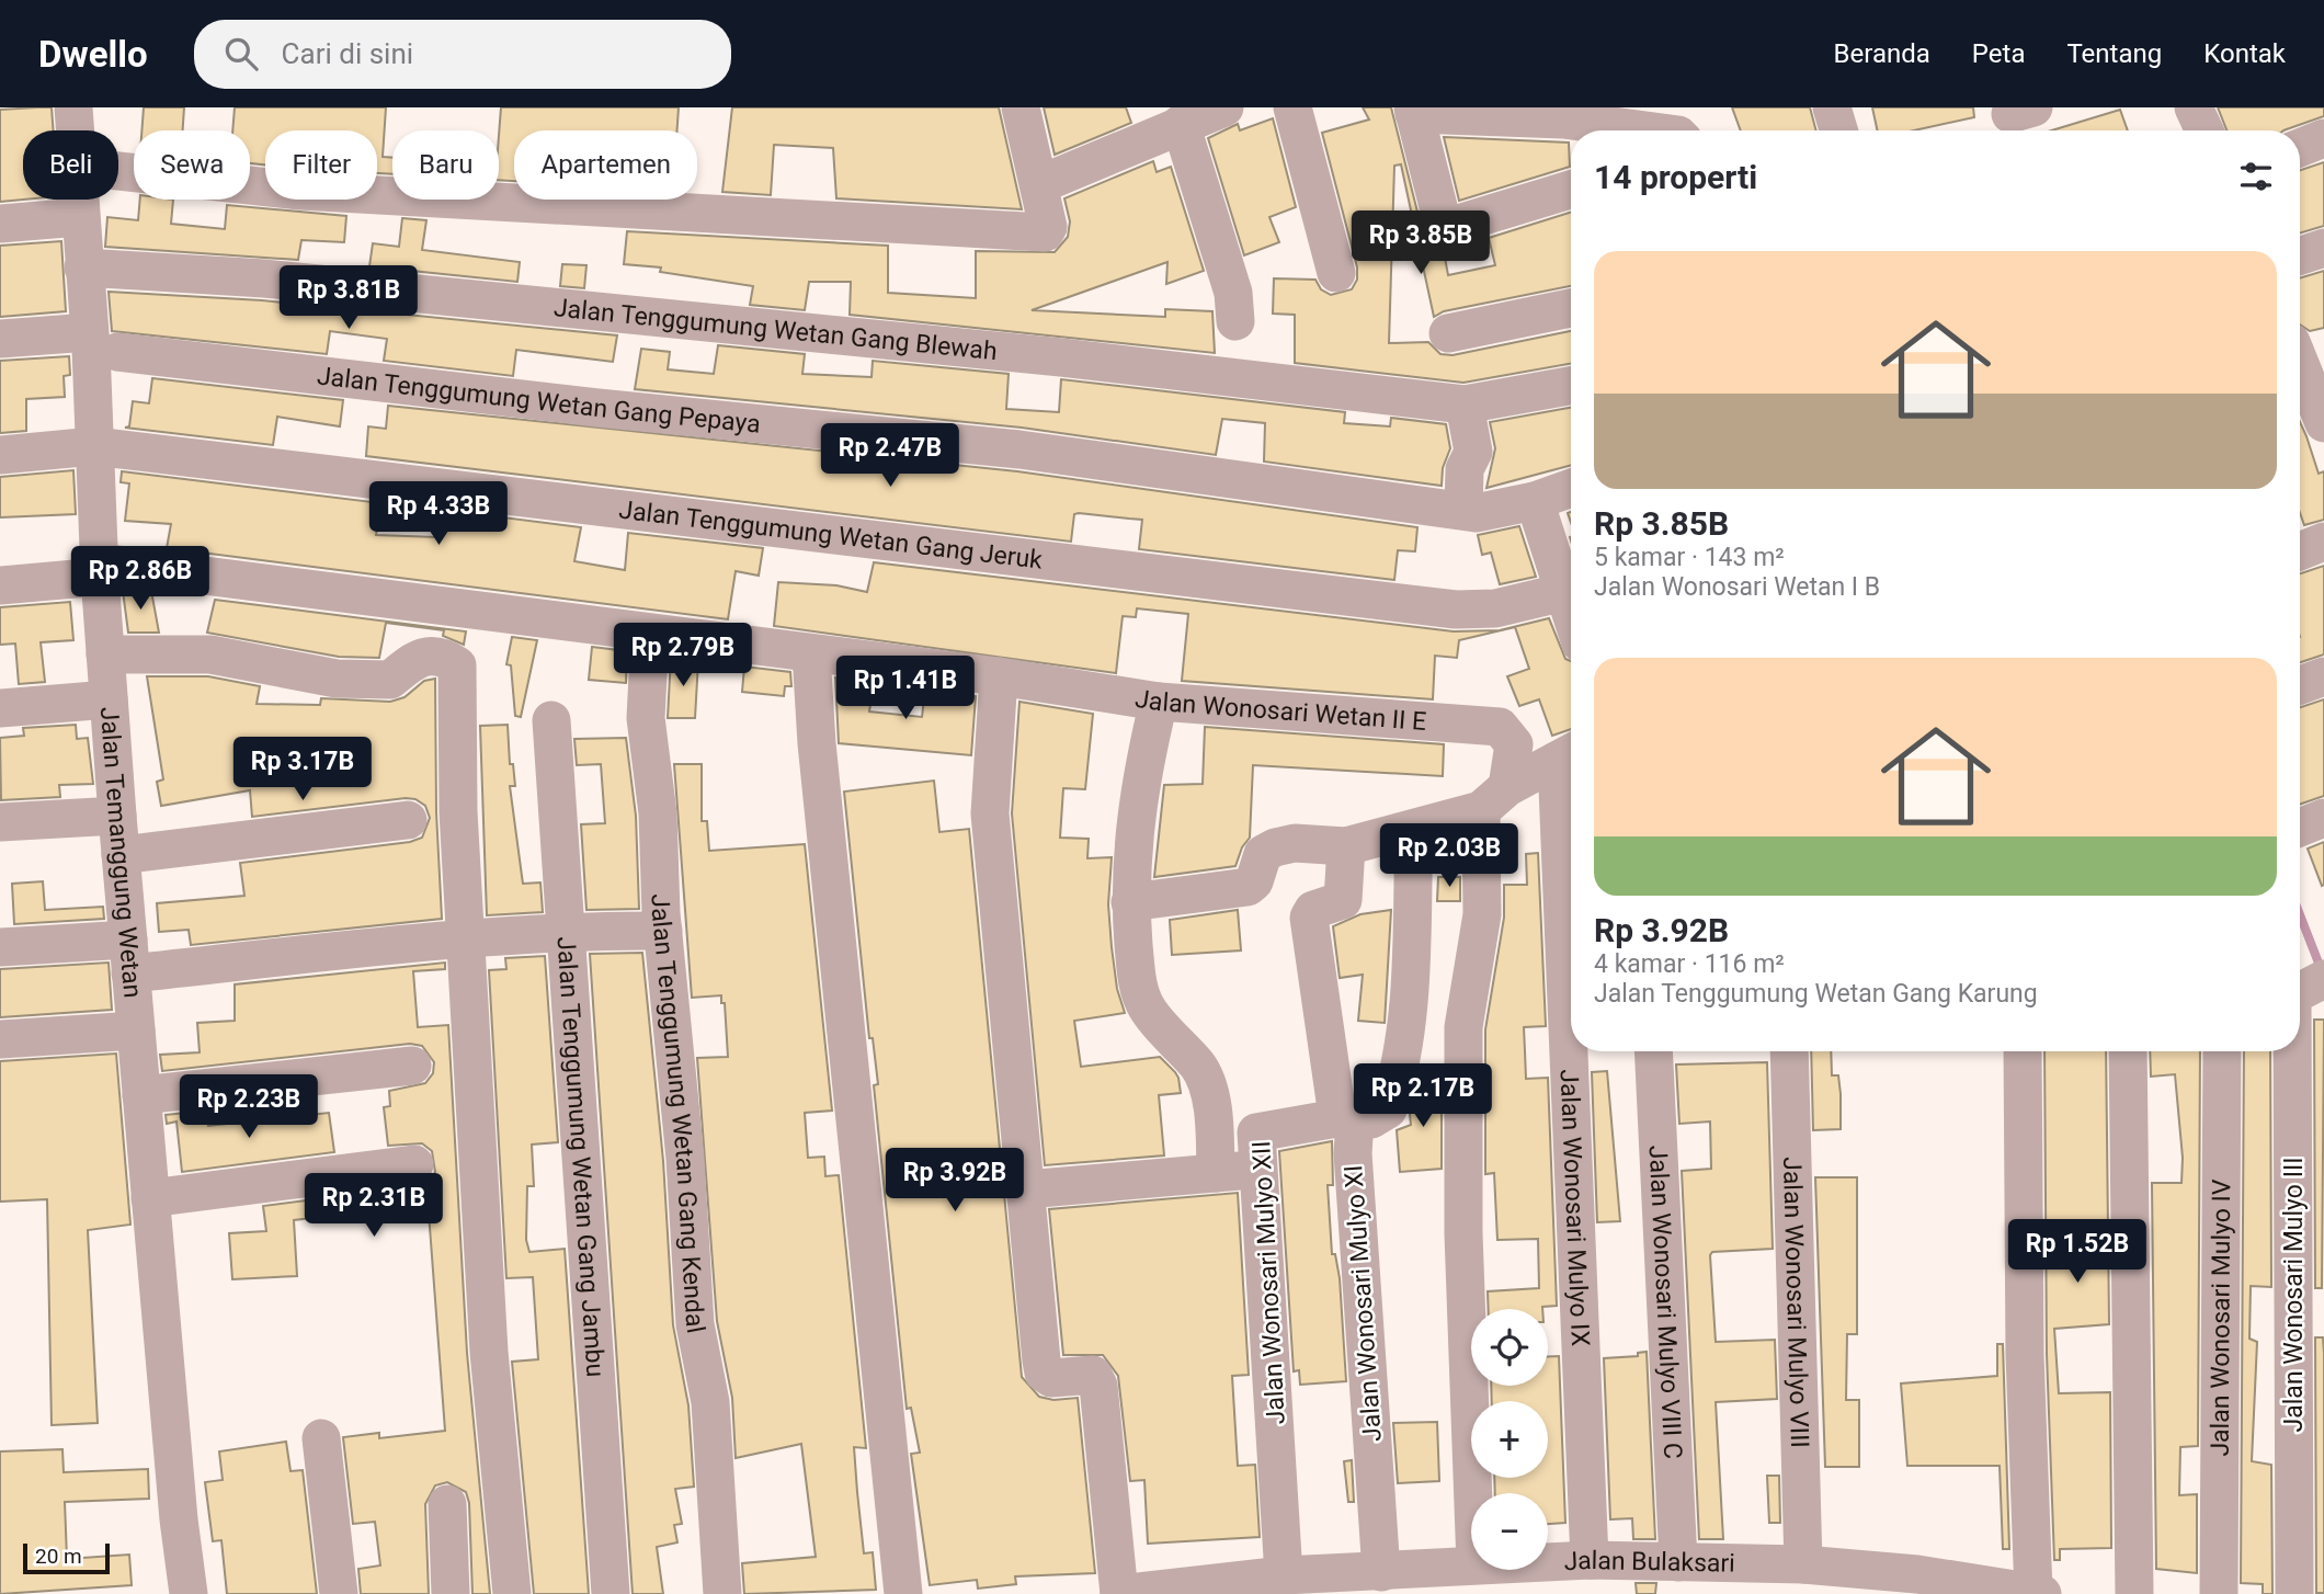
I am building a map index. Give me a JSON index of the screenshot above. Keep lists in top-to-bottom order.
{
  "streets": {
    "street": [
      "Jalan Tenggumung Wetan Gang Blewah",
      "Jalan Tenggumung Wetan Gang Pepaya",
      "Jalan Tenggumung Wetan Gang Jeruk",
      "Jalan Wonosari Wetan II E",
      "Jalan Temanggung Wetan",
      "Jalan Tenggumung Wetan Gang Kendal",
      "Jalan Tenggumung Wetan Gang Jambu",
      "Jalan Wonosari Mulyo IX",
      "Jalan Wonosari Mulyo XII",
      "Jalan Wonosari Mulyo III",
      "Jalan Wonosari Mulyo VIII C",
      "Jalan Wonosari Mulyo XI",
      "Jalan Wonosari Mulyo VIII",
      "Jalan Wonosari Mulyo IV",
      "Jalan Bulaksari"
    ]
  },
  "crossings": [
    ["Jalan Tenggumung Wetan Gang Blewah", "Jalan Temanggung Wetan"],
    ["Jalan Tenggumung Wetan Gang Pepaya", "Jalan Temanggung Wetan"],
    ["Jalan Tenggumung Wetan Gang Jeruk", "Jalan Temanggung Wetan"],
    ["Jalan Wonosari Wetan II E", "Jalan Temanggung Wetan"],
    ["Jalan Wonosari Wetan II E", "Jalan Tenggumung Wetan Gang Kendal"],
    ["Jalan Wonosari Mulyo IX", "Jalan Bulaksari"],
    ["Jalan Wonosari Mulyo XII", "Jalan Wonosari Mulyo XI"],
    ["Jalan Wonosari Mulyo XII", "Jalan Bulaksari"],
    ["Jalan Wonosari Mulyo VIII C", "Jalan Bulaksari"],
    ["Jalan Wonosari Mulyo XI", "Jalan Bulaksari"],
    ["Jalan Wonosari Mulyo VIII", "Jalan Bulaksari"]
  ],
  "scale_bar": "20 m",
  "page": {
    "header": "Dwello",
    "search": "Cari di sini",
    "nav": [
      "Beranda",
      "Peta",
      "Tentang",
      "Kontak"
    ],
    "chip": [
      "Beli",
      "Sewa",
      "Filter",
      "Baru",
      "Apartemen"
    ],
    "heading": "14 properti",
    "price": [
      "Rp 3.85B",
      "Rp 3.81B",
      "Rp 2.47B",
      "Rp 4.33B",
      "Rp 2.86B",
      "Rp 2.79B",
      "Rp 1.41B",
      "Rp 3.17B",
      "Rp 2.03B",
      "Rp 2.17B",
      "Rp 2.23B",
      "Rp 3.92B",
      "Rp 2.31B",
      "Rp 1.52B"
    ],
    "list": [
      {
        "name": "Rp 3.85B",
        "note": "5 kamar · 143 m² · Jalan Wonosari Wetan I B"
      },
      {
        "name": "Rp 3.92B",
        "note": "4 kamar · 116 m² · Jalan Tenggumung Wetan Gang Karung"
      }
    ],
    "map_buttons": ["+", "−"],
    "scale": "20 m"
  }
}
